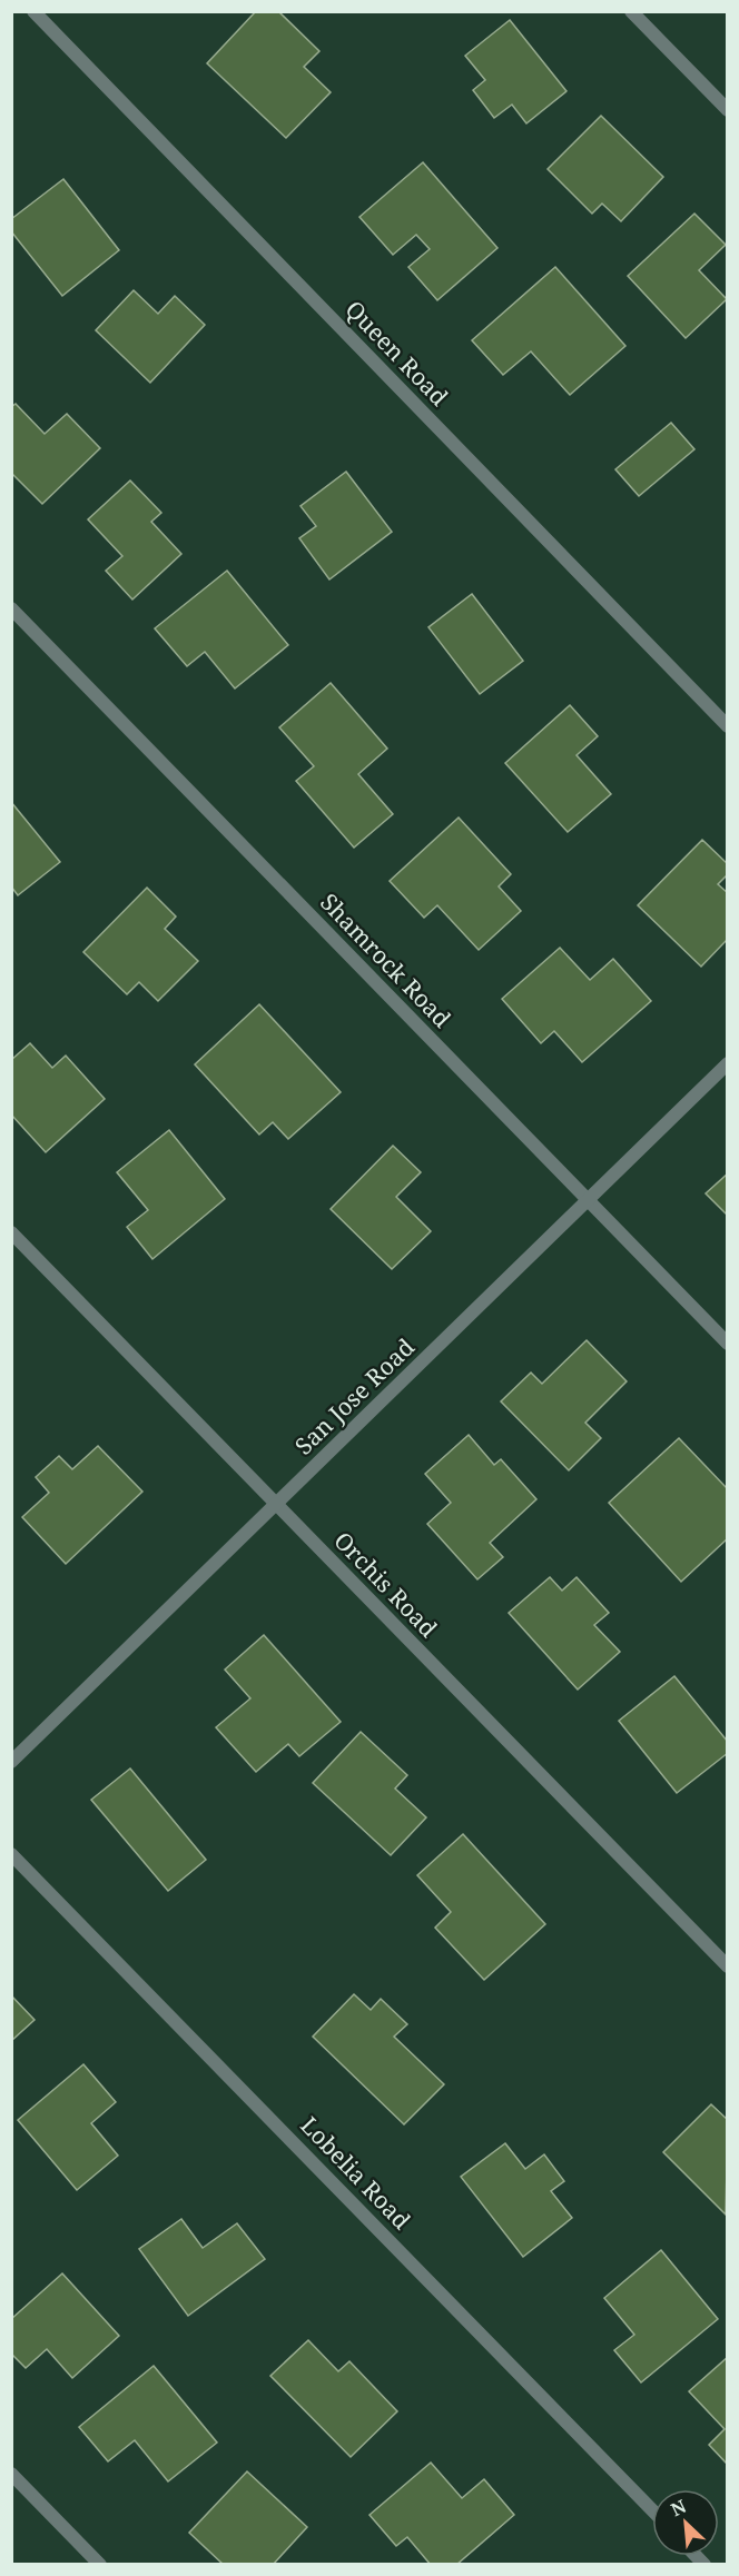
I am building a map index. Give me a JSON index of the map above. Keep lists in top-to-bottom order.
{
  "streets": {
    "street": [
      "Queen Road",
      "Shamrock Road",
      "San Jose Road",
      "Orchis Road",
      "Lobelia Road"
    ]
  },
  "crossings": [
    ["Shamrock Road", "San Jose Road"],
    ["San Jose Road", "Orchis Road"]
  ],
  "north": "top left"
}
